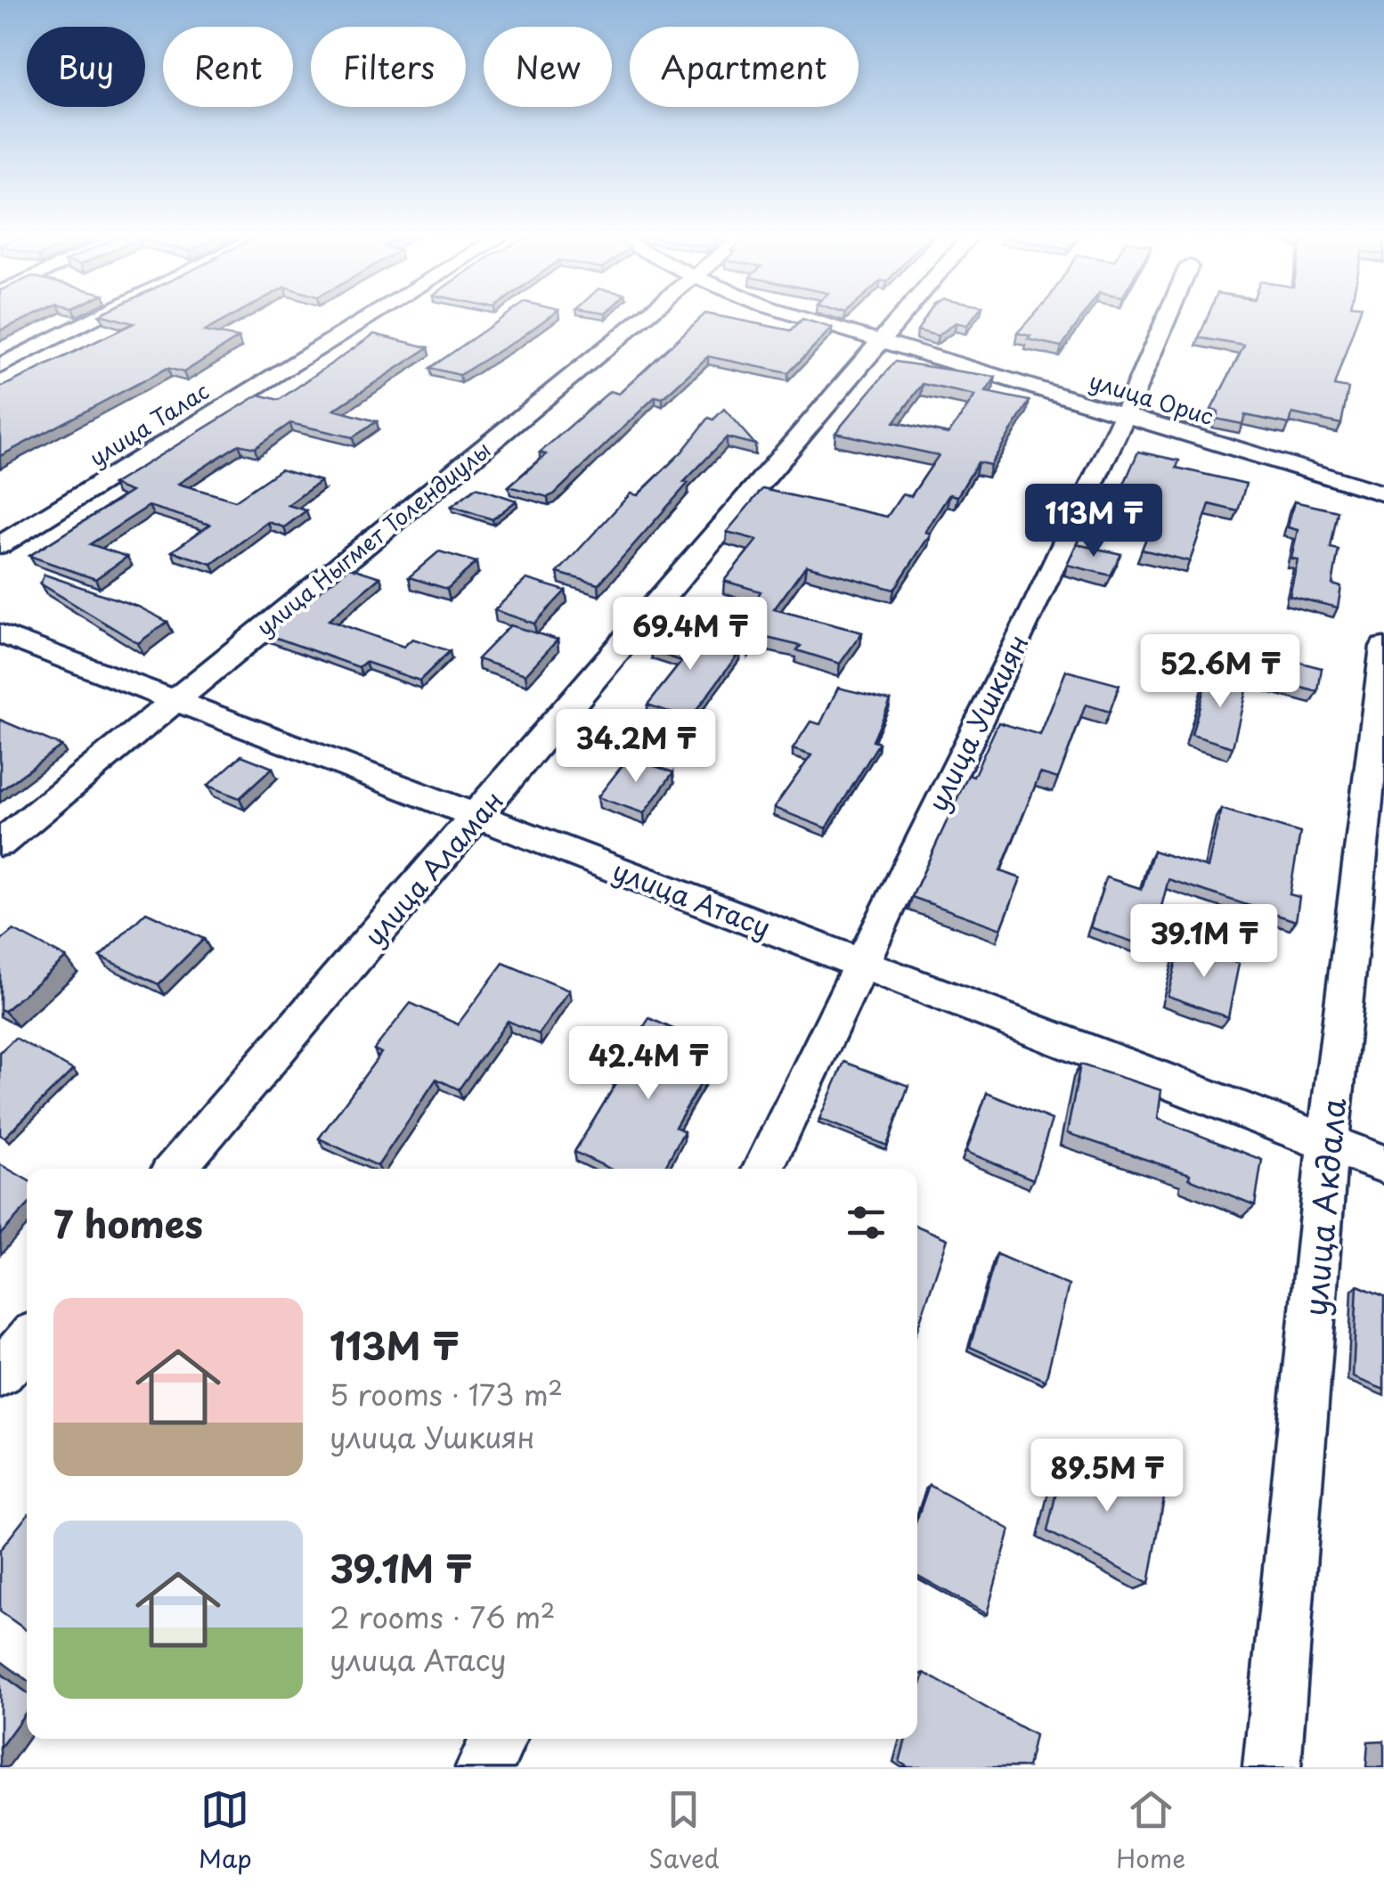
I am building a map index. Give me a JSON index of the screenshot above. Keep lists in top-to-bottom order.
{
  "streets": {
    "street": [
      "улица Орис",
      "улица Талас",
      "улица Ныгмет Толендиулы",
      "улица Ушкиян",
      "улица Аламан",
      "улица Атасу",
      "улица Акдала"
    ]
  },
  "crossings": [
    ["улица Орис", "улица Ушкиян"],
    ["улица Орис", "улица Аламан"],
    ["улица Ныгмет Толендиулы", "улица Атасу"],
    ["улица Ушкиян", "улица Атасу"],
    ["улица Аламан", "улица Атасу"],
    ["улица Атасу", "улица Акдала"]
  ],
  "page": {
    "chip": [
      "Buy",
      "Rent",
      "Filters",
      "New",
      "Apartment"
    ],
    "price": [
      "113M ₸",
      "69.4M ₸",
      "52.6M ₸",
      "34.2M ₸",
      "39.1M ₸",
      "42.4M ₸",
      "89.5M ₸"
    ],
    "heading": "7 homes",
    "list": [
      {
        "name": "113M ₸",
        "note": "5 rooms · 173 m² · улица Ушкиян"
      },
      {
        "name": "39.1M ₸",
        "note": "2 rooms · 76 m² · улица Атасу"
      }
    ],
    "tabs": ["Map", "Saved", "Home"]
  }
}
